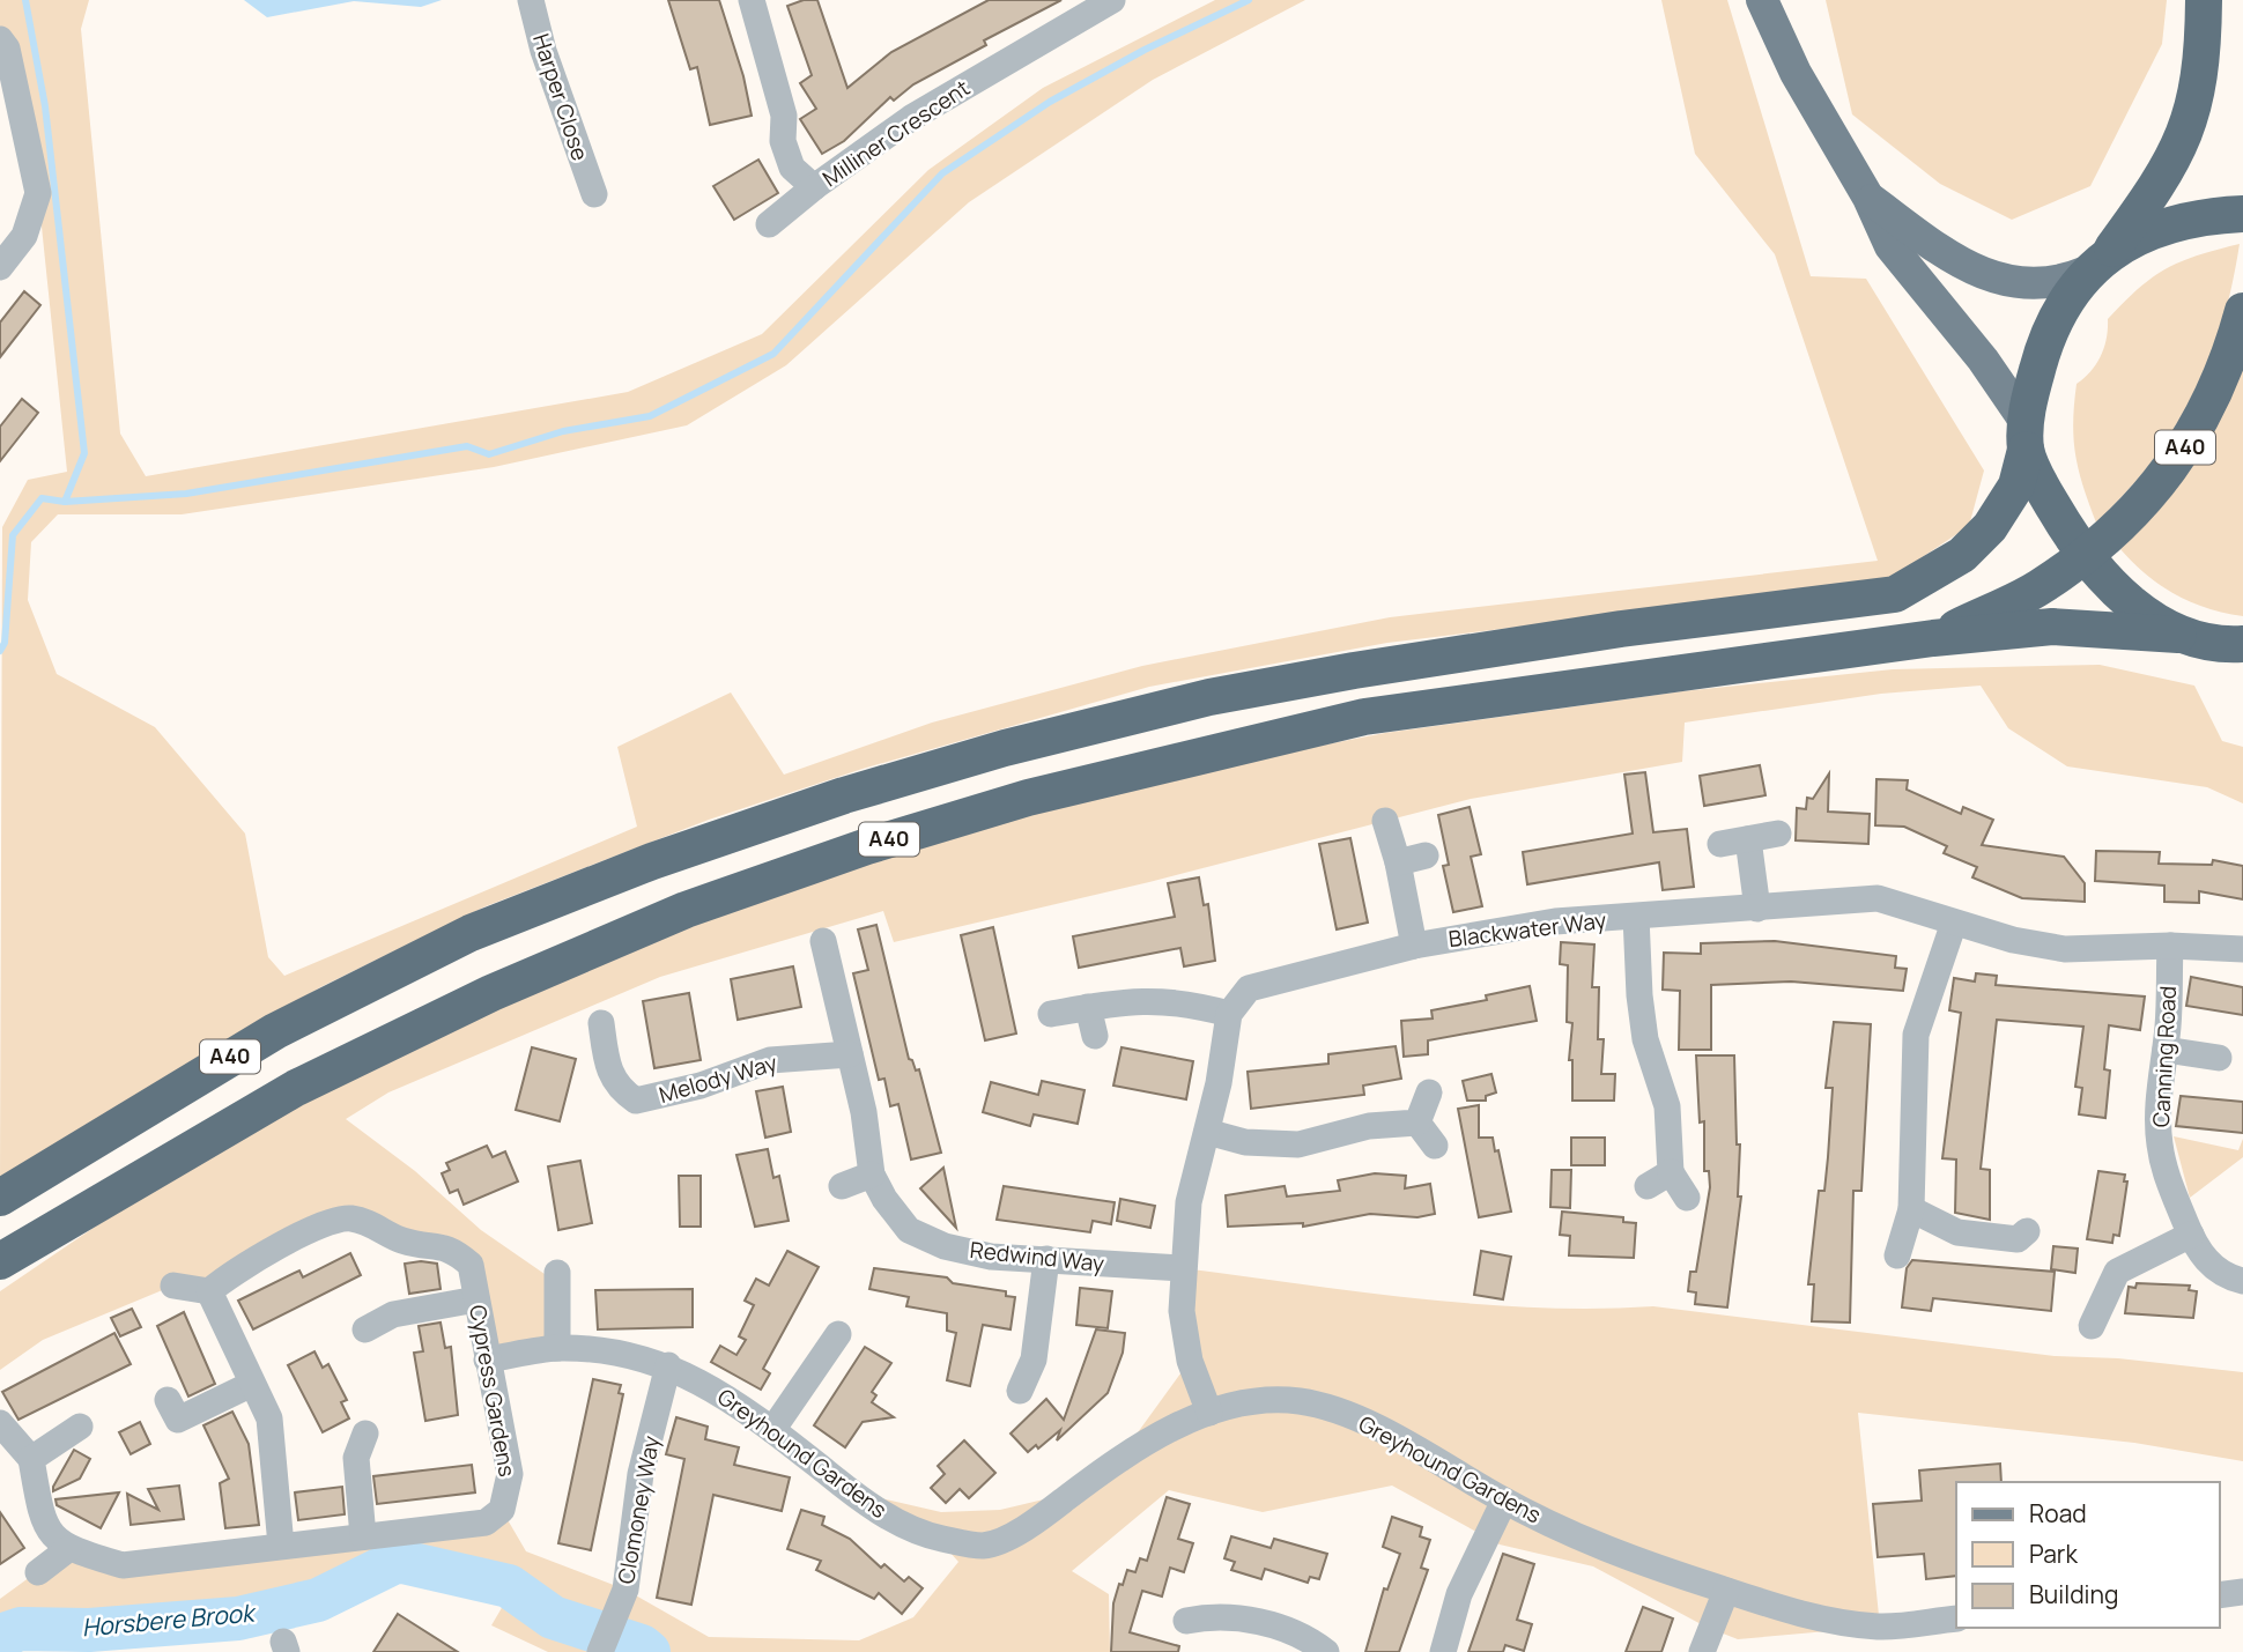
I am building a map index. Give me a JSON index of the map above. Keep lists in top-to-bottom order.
{
  "streets": {
    "highway": ["A40"],
    "street": [
      "Harper Close",
      "Milliner Crescent",
      "Blackwater Way",
      "Canning Road",
      "Melody Way",
      "Redwind Way",
      "Cypress Gardens",
      "Greyhound Gardens",
      "Clomoney Way"
    ]
  },
  "crossings": [
    ["Blackwater Way", "Canning Road"],
    ["Melody Way", "Redwind Way"],
    ["Cypress Gardens", "Greyhound Gardens"],
    ["Greyhound Gardens", "Clomoney Way"]
  ],
  "water": ["Horsbere Brook"],
  "legend": ["Road", "Park", "Building"]
}
